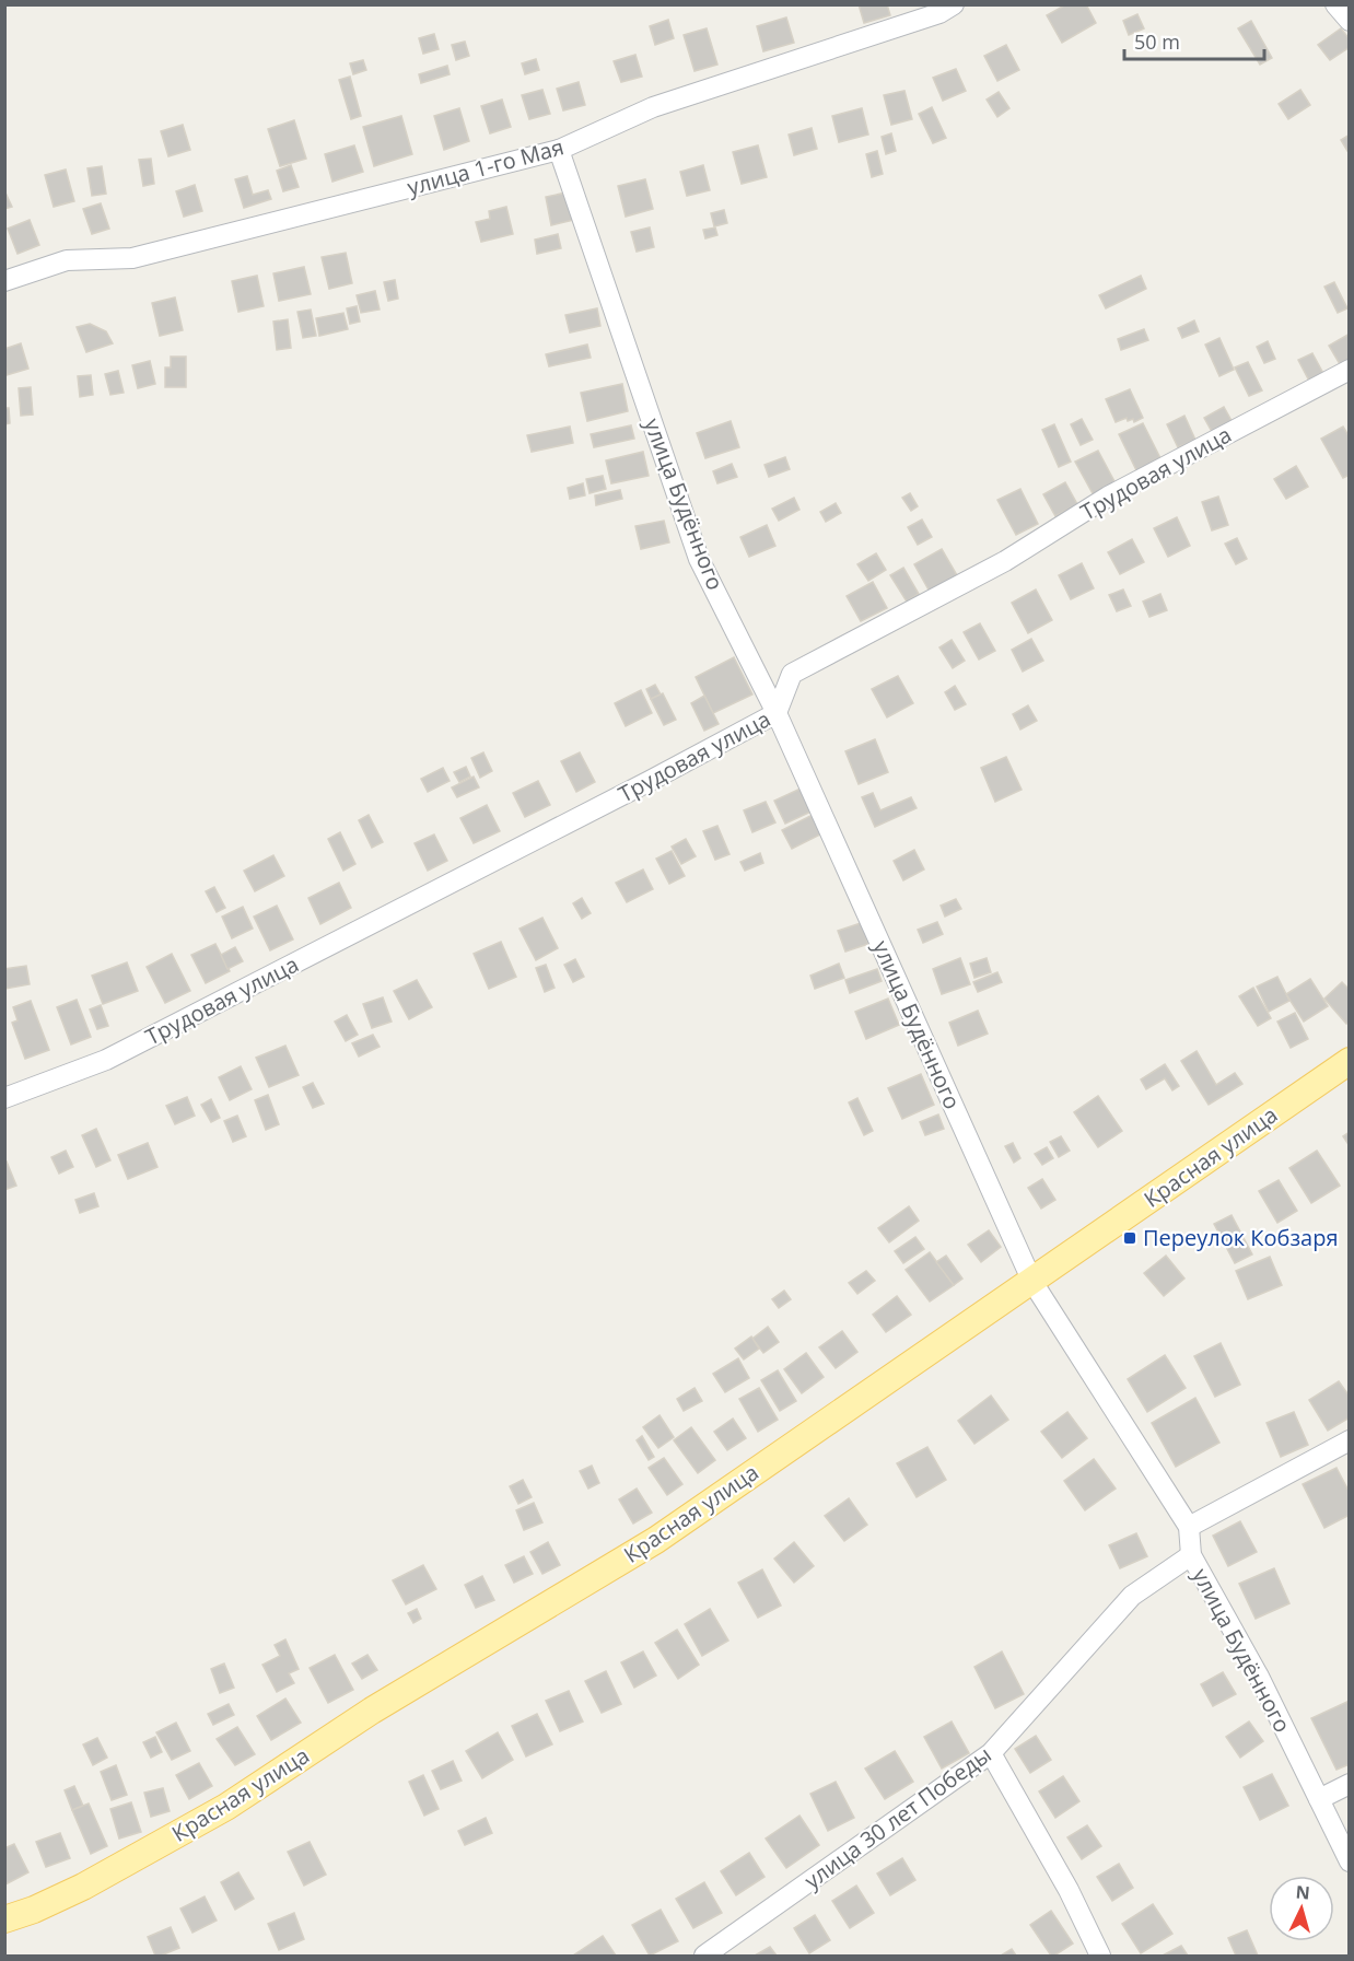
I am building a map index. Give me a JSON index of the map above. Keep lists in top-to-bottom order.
{
  "streets": {
    "main road": ["Красная улица"],
    "street": [
      "улица 1-го Мая",
      "Трудовая улица",
      "улица Будённого",
      "улица 30 лет Победы"
    ]
  },
  "crossings": [
    ["улица 1-го Мая", "улица Будённого"],
    ["Трудовая улица", "улица Будённого"],
    ["улица Будённого", "Красная улица"],
    ["улица Будённого", "улица 30 лет Победы"]
  ],
  "places": {
    "transit": ["Переулок Кобзаря"]
  },
  "scale_bar": "50 m",
  "north": "top"
}
